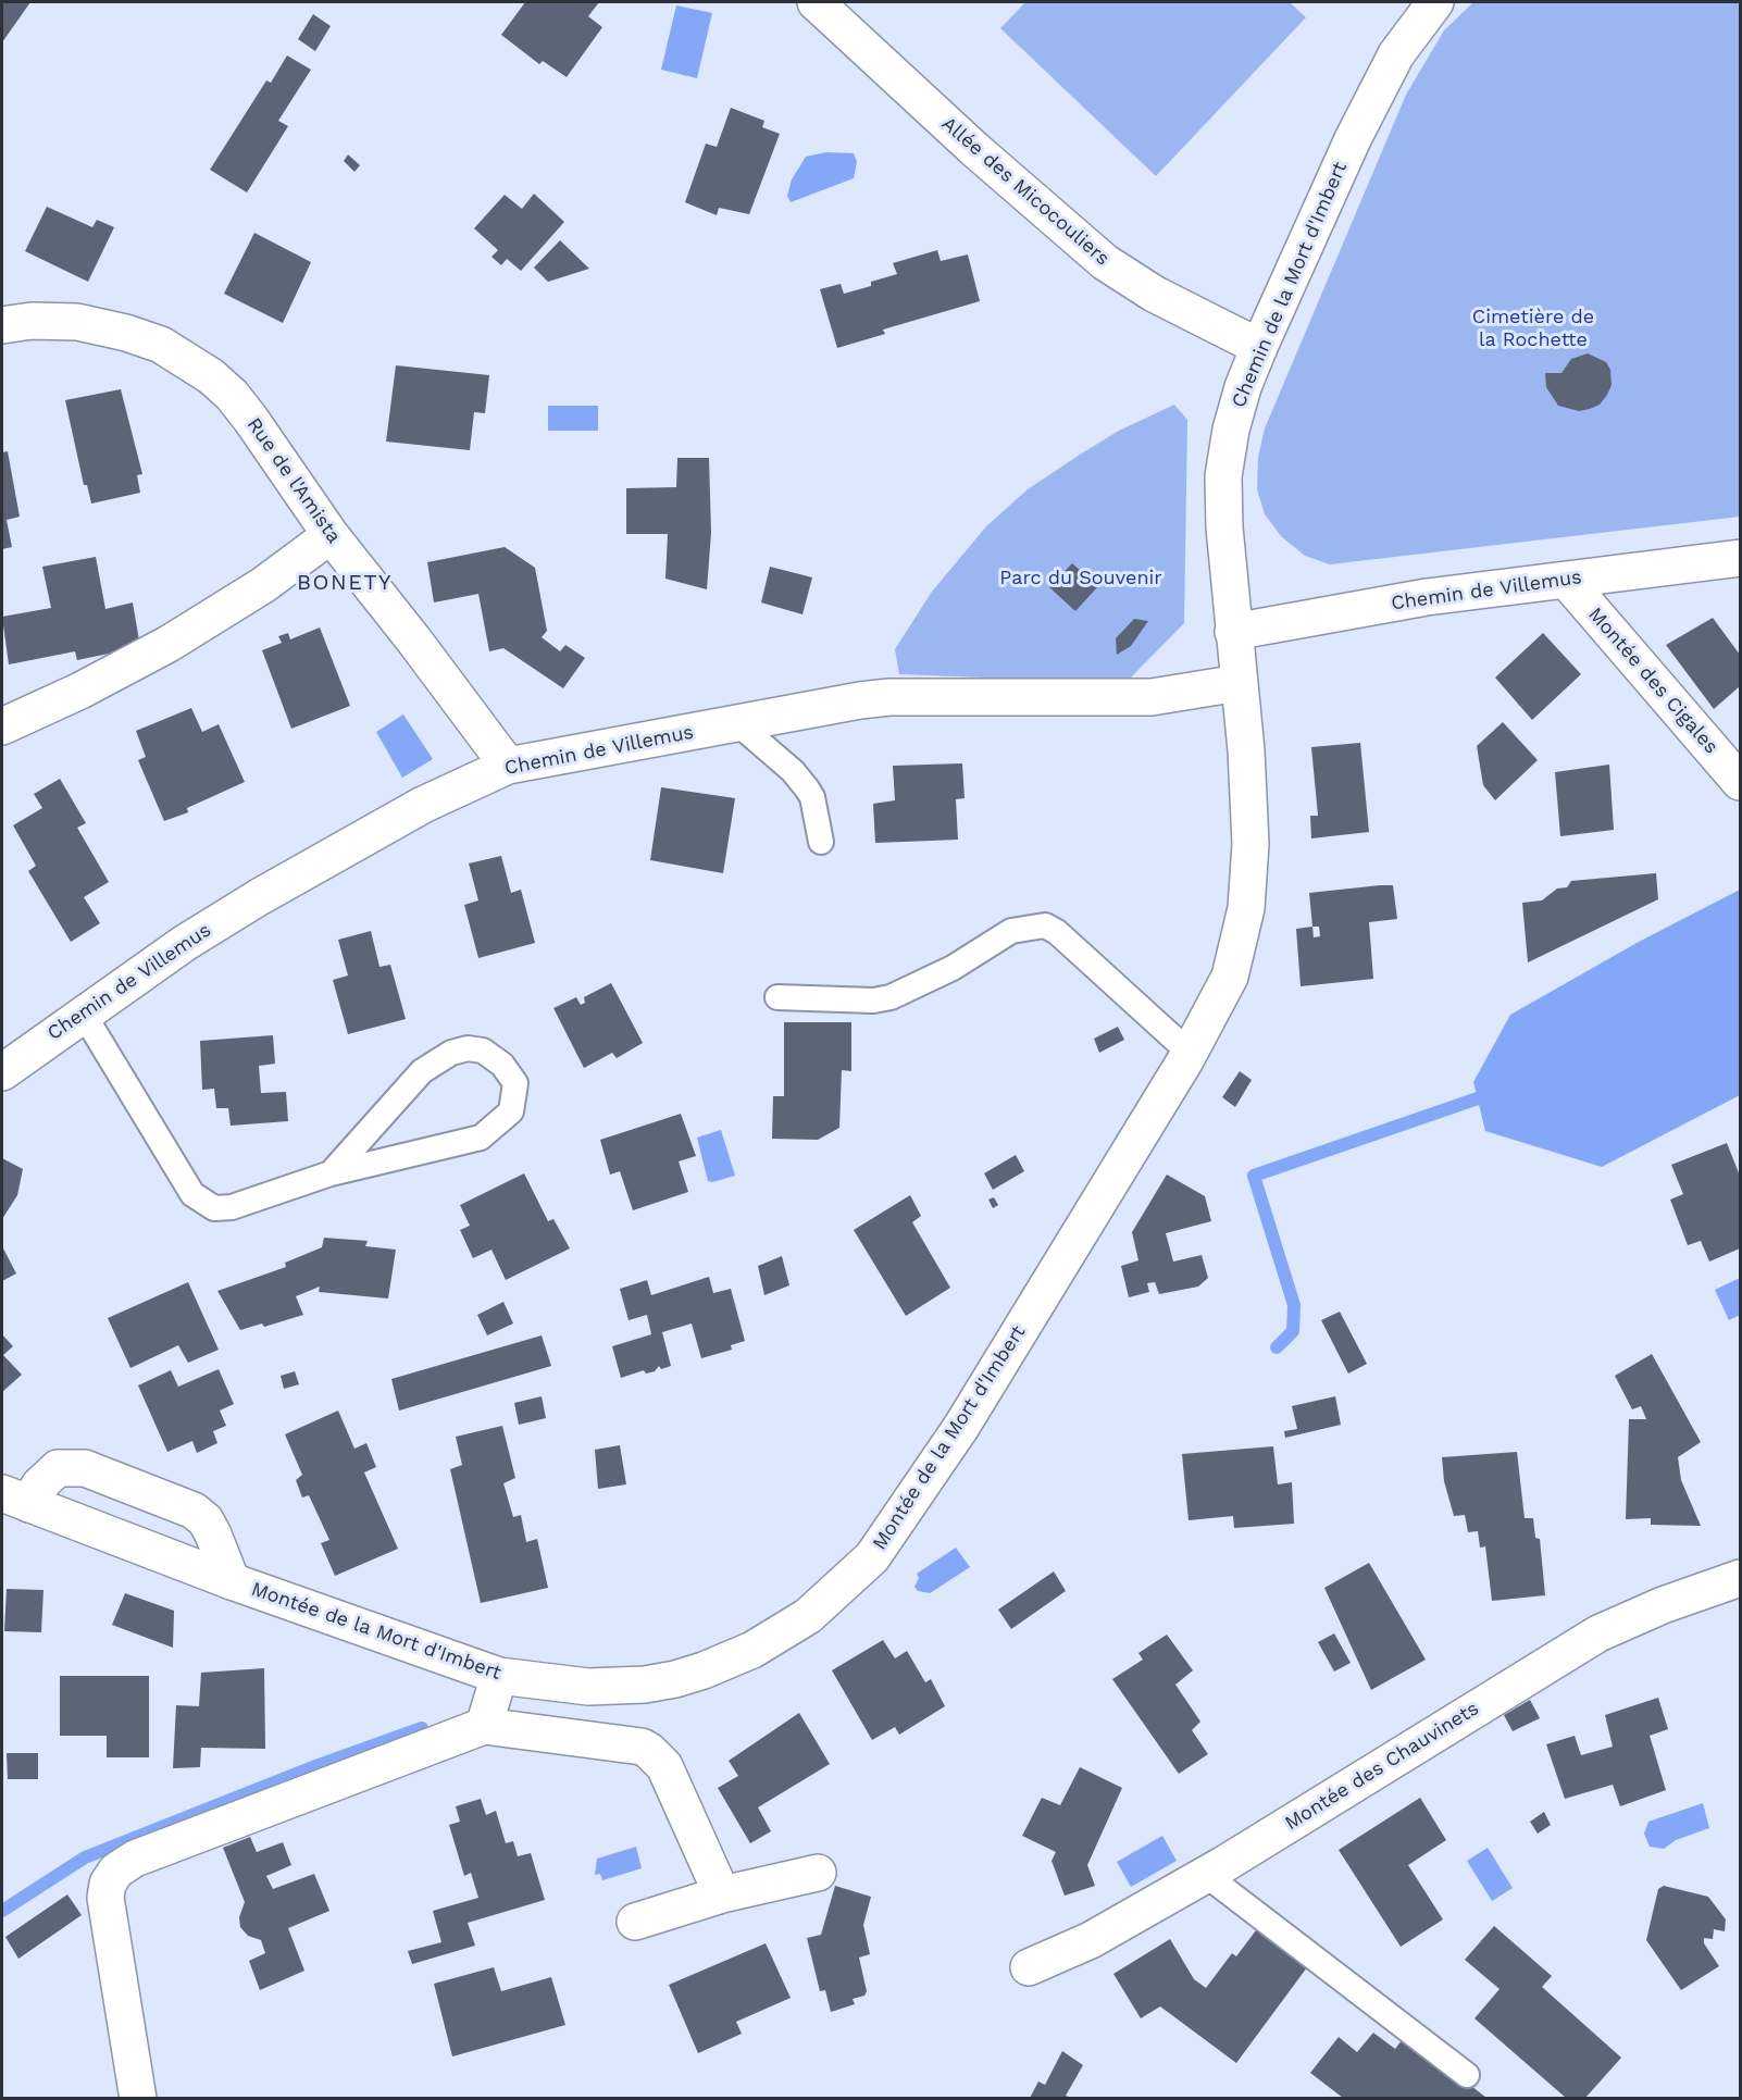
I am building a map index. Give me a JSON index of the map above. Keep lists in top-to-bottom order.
{
  "streets": {
    "street": [
      "Allée des Micocouliers",
      "Chemin de la Mort d'Imbert",
      "Rue de l'Amista",
      "Chemin de Villemus",
      "Montée des Cigales",
      "Montée de la Mort d'Imbert",
      "Montée des Chauvinets"
    ]
  },
  "crossings": [
    ["Allée des Micocouliers", "Chemin de la Mort d'Imbert"],
    ["Chemin de la Mort d'Imbert", "Chemin de Villemus"],
    ["Chemin de la Mort d'Imbert", "Montée de la Mort d'Imbert"],
    ["Rue de l'Amista", "Chemin de Villemus"],
    ["Chemin de Villemus", "Montée des Cigales"],
    ["Chemin de Villemus", "Montée de la Mort d'Imbert"]
  ],
  "districts": ["BONETY"],
  "parks": ["Cimetière de la Rochette", "Parc du Souvenir"]
}
